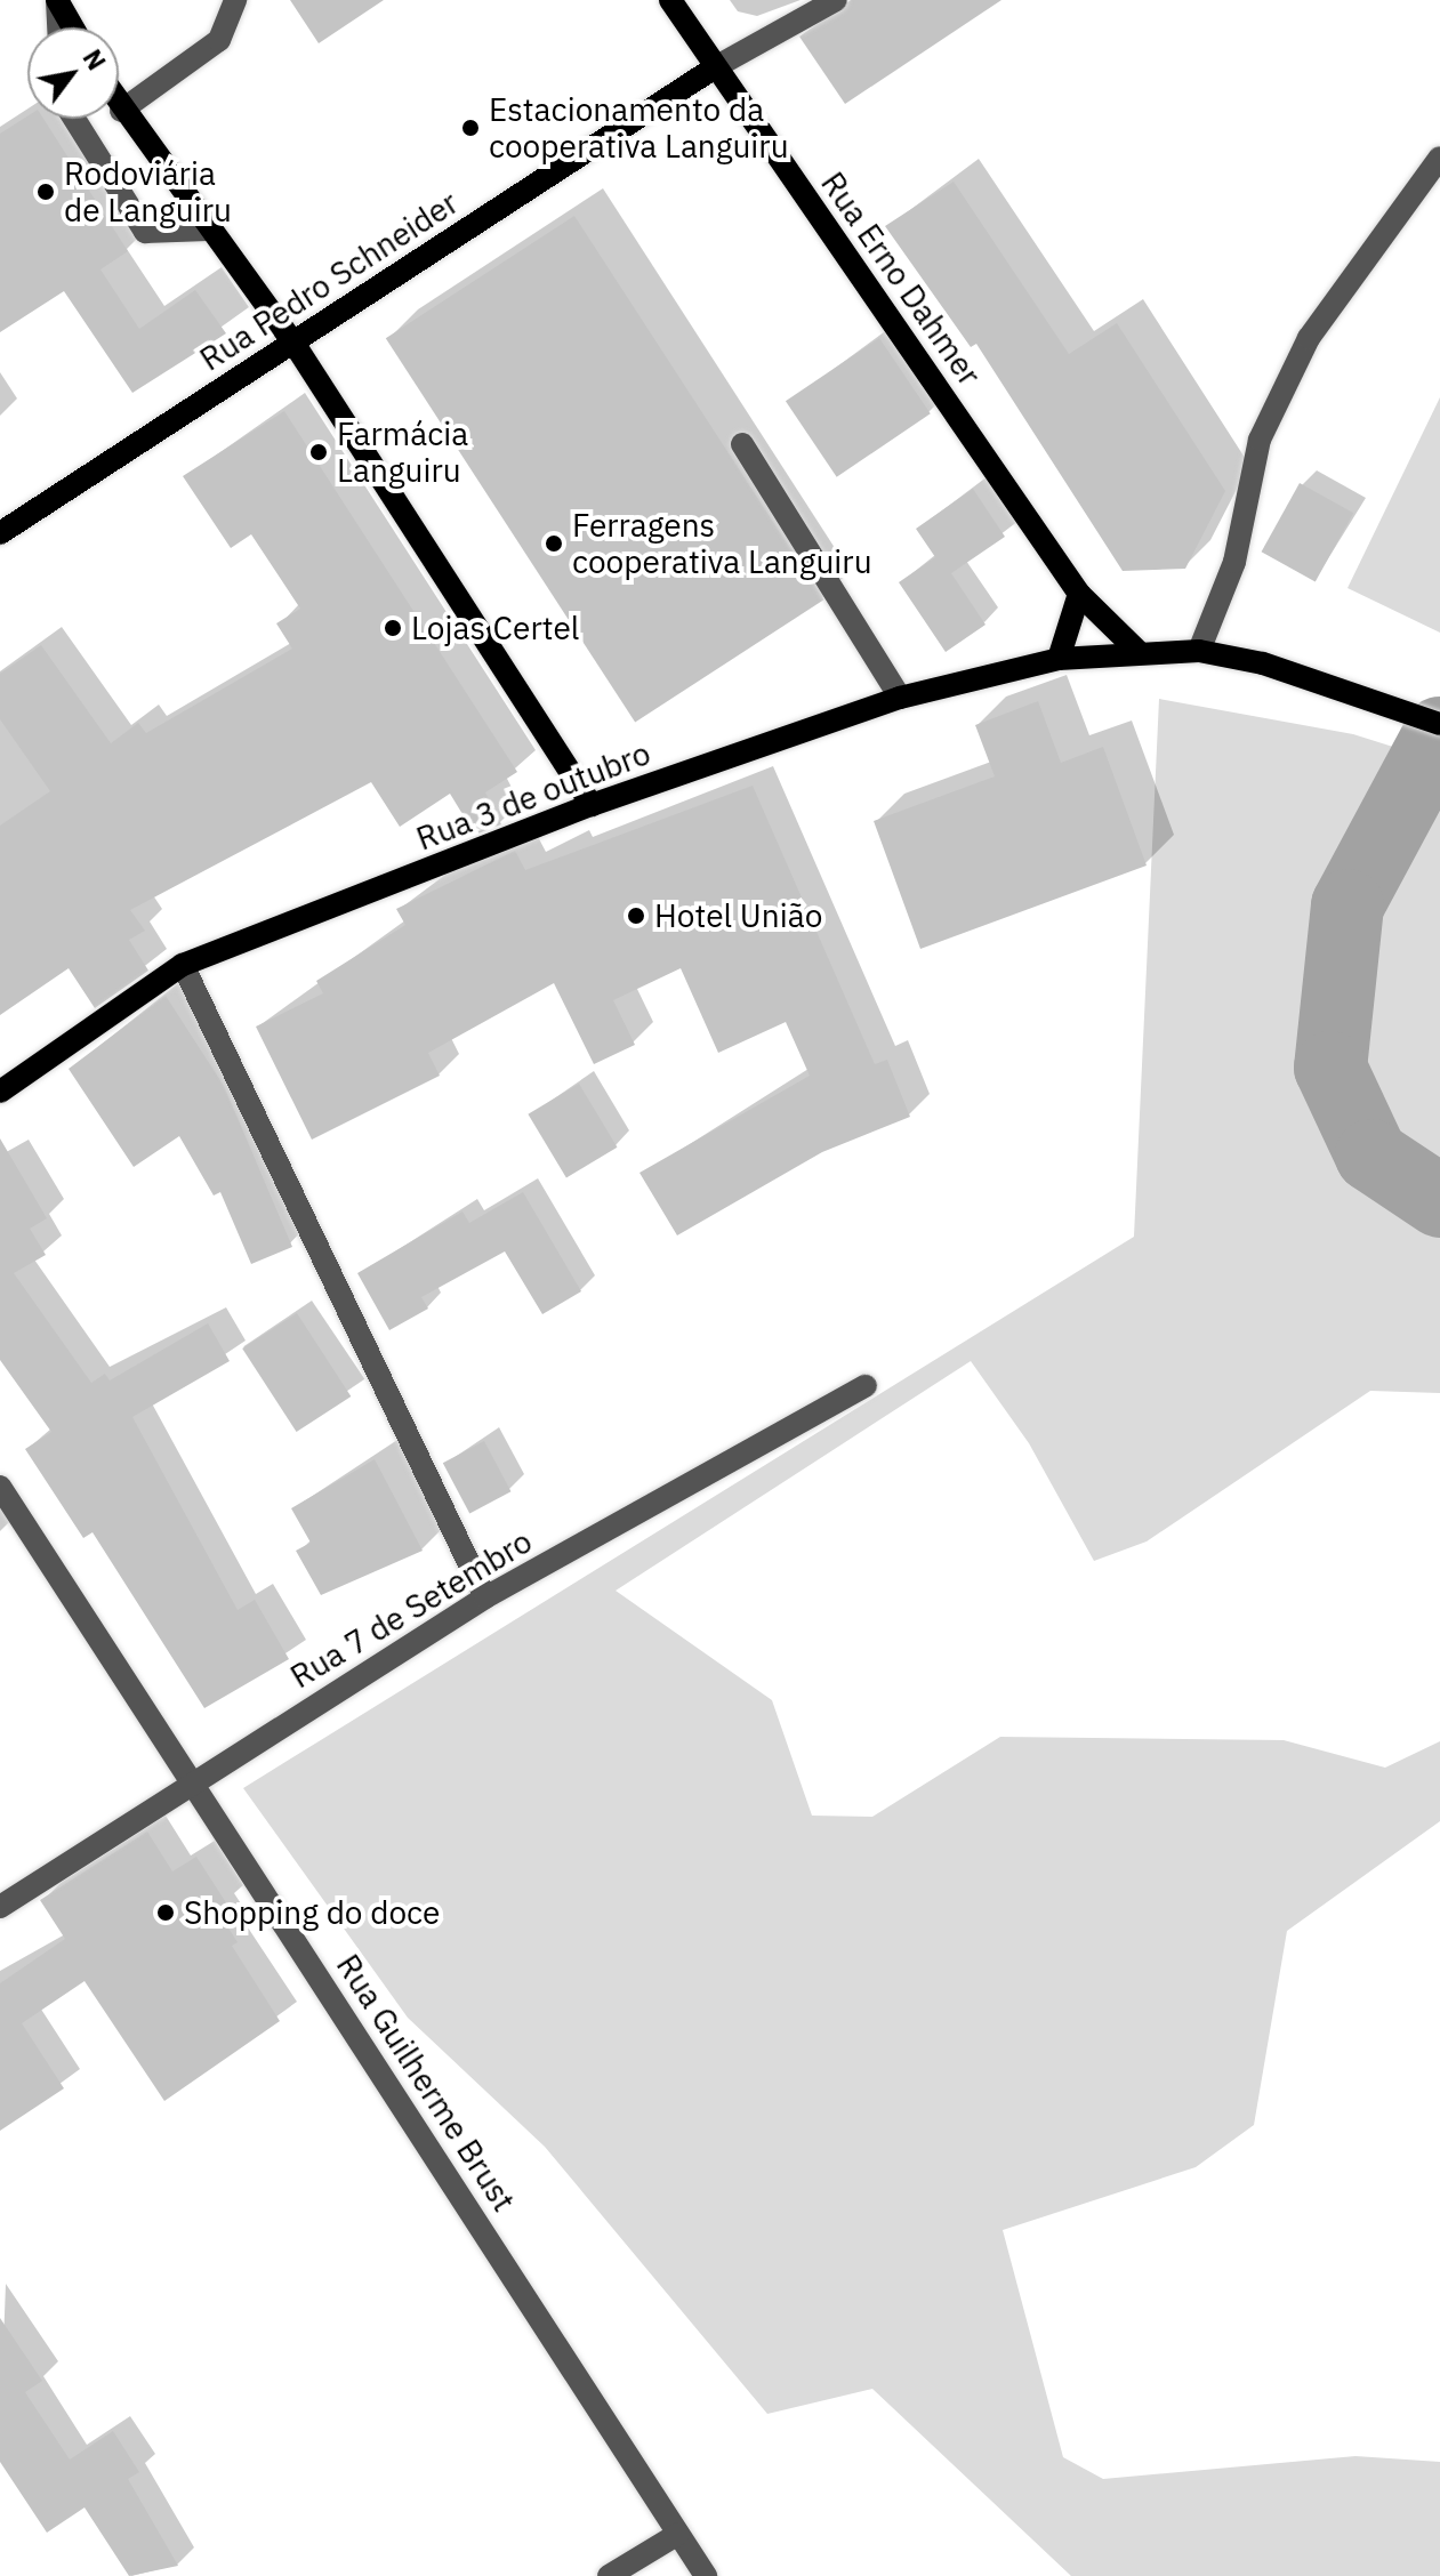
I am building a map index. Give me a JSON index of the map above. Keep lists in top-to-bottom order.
{
  "streets": {
    "main road": ["Rua Erno Dahmer", "Rua Pedro Schneider", "Rua 3 de outubro"],
    "street": ["Rua 7 de Setembro", "Rua Guilherme Brust"]
  },
  "crossings": [
    ["Rua Erno Dahmer", "Rua Pedro Schneider"],
    ["Rua Erno Dahmer", "Rua 3 de outubro"],
    ["Rua 7 de Setembro", "Rua Guilherme Brust"]
  ],
  "places": [
    "Estacionamento da cooperativa Languiru",
    "Rodoviária de Languiru",
    "Farmácia Languiru",
    "Ferragens cooperativa Languiru",
    "Lojas Certel",
    "Hotel União",
    "Shopping do doce"
  ],
  "north": "top right"
}
